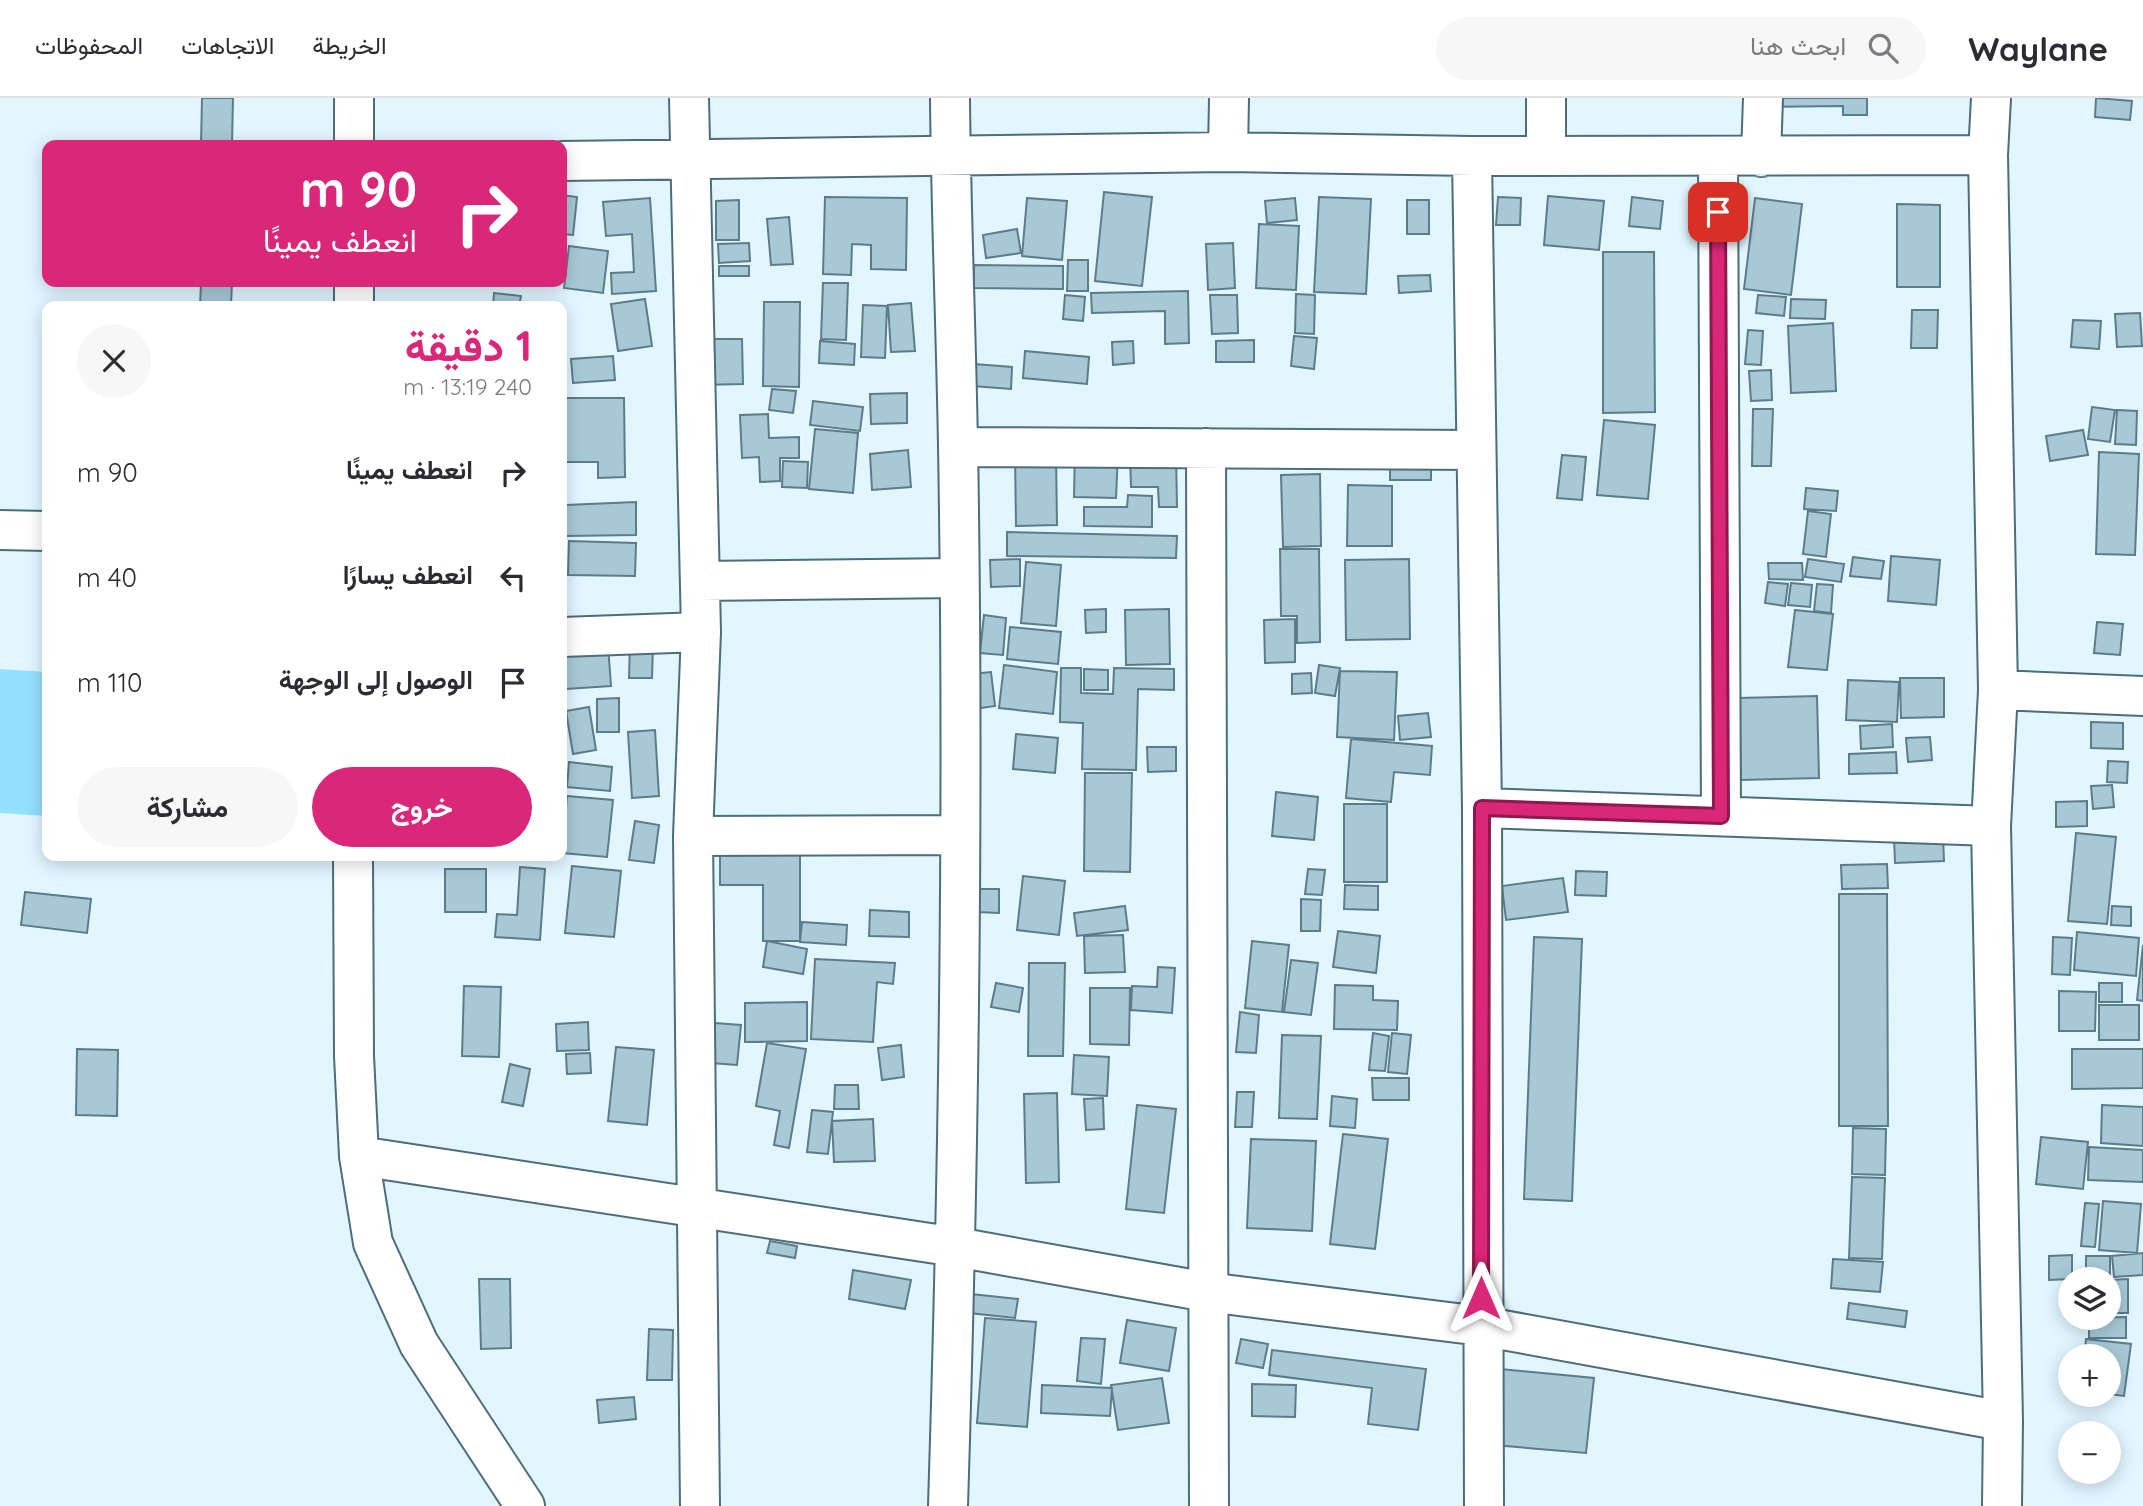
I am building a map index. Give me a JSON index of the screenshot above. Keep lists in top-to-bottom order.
{
  "page": {
    "header": "Waylane",
    "search": "ابحث هنا",
    "nav": ["الخريطة", "الاتجاهات", "المحفوظات"],
    "turn": ["90 m", "انعطف يمينًا"],
    "heading": ["1 دقيقة", "240 m · 13:19"],
    "list": [
      {
        "name": "انعطف يمينًا",
        "value": "90 m"
      },
      {
        "name": "انعطف يسارًا",
        "value": "40 m"
      },
      {
        "name": "الوصول إلى الوجهة",
        "value": "110 m"
      }
    ],
    "buttons": ["خروج", "مشاركة"],
    "map_buttons": ["+", "−"]
  }
}
